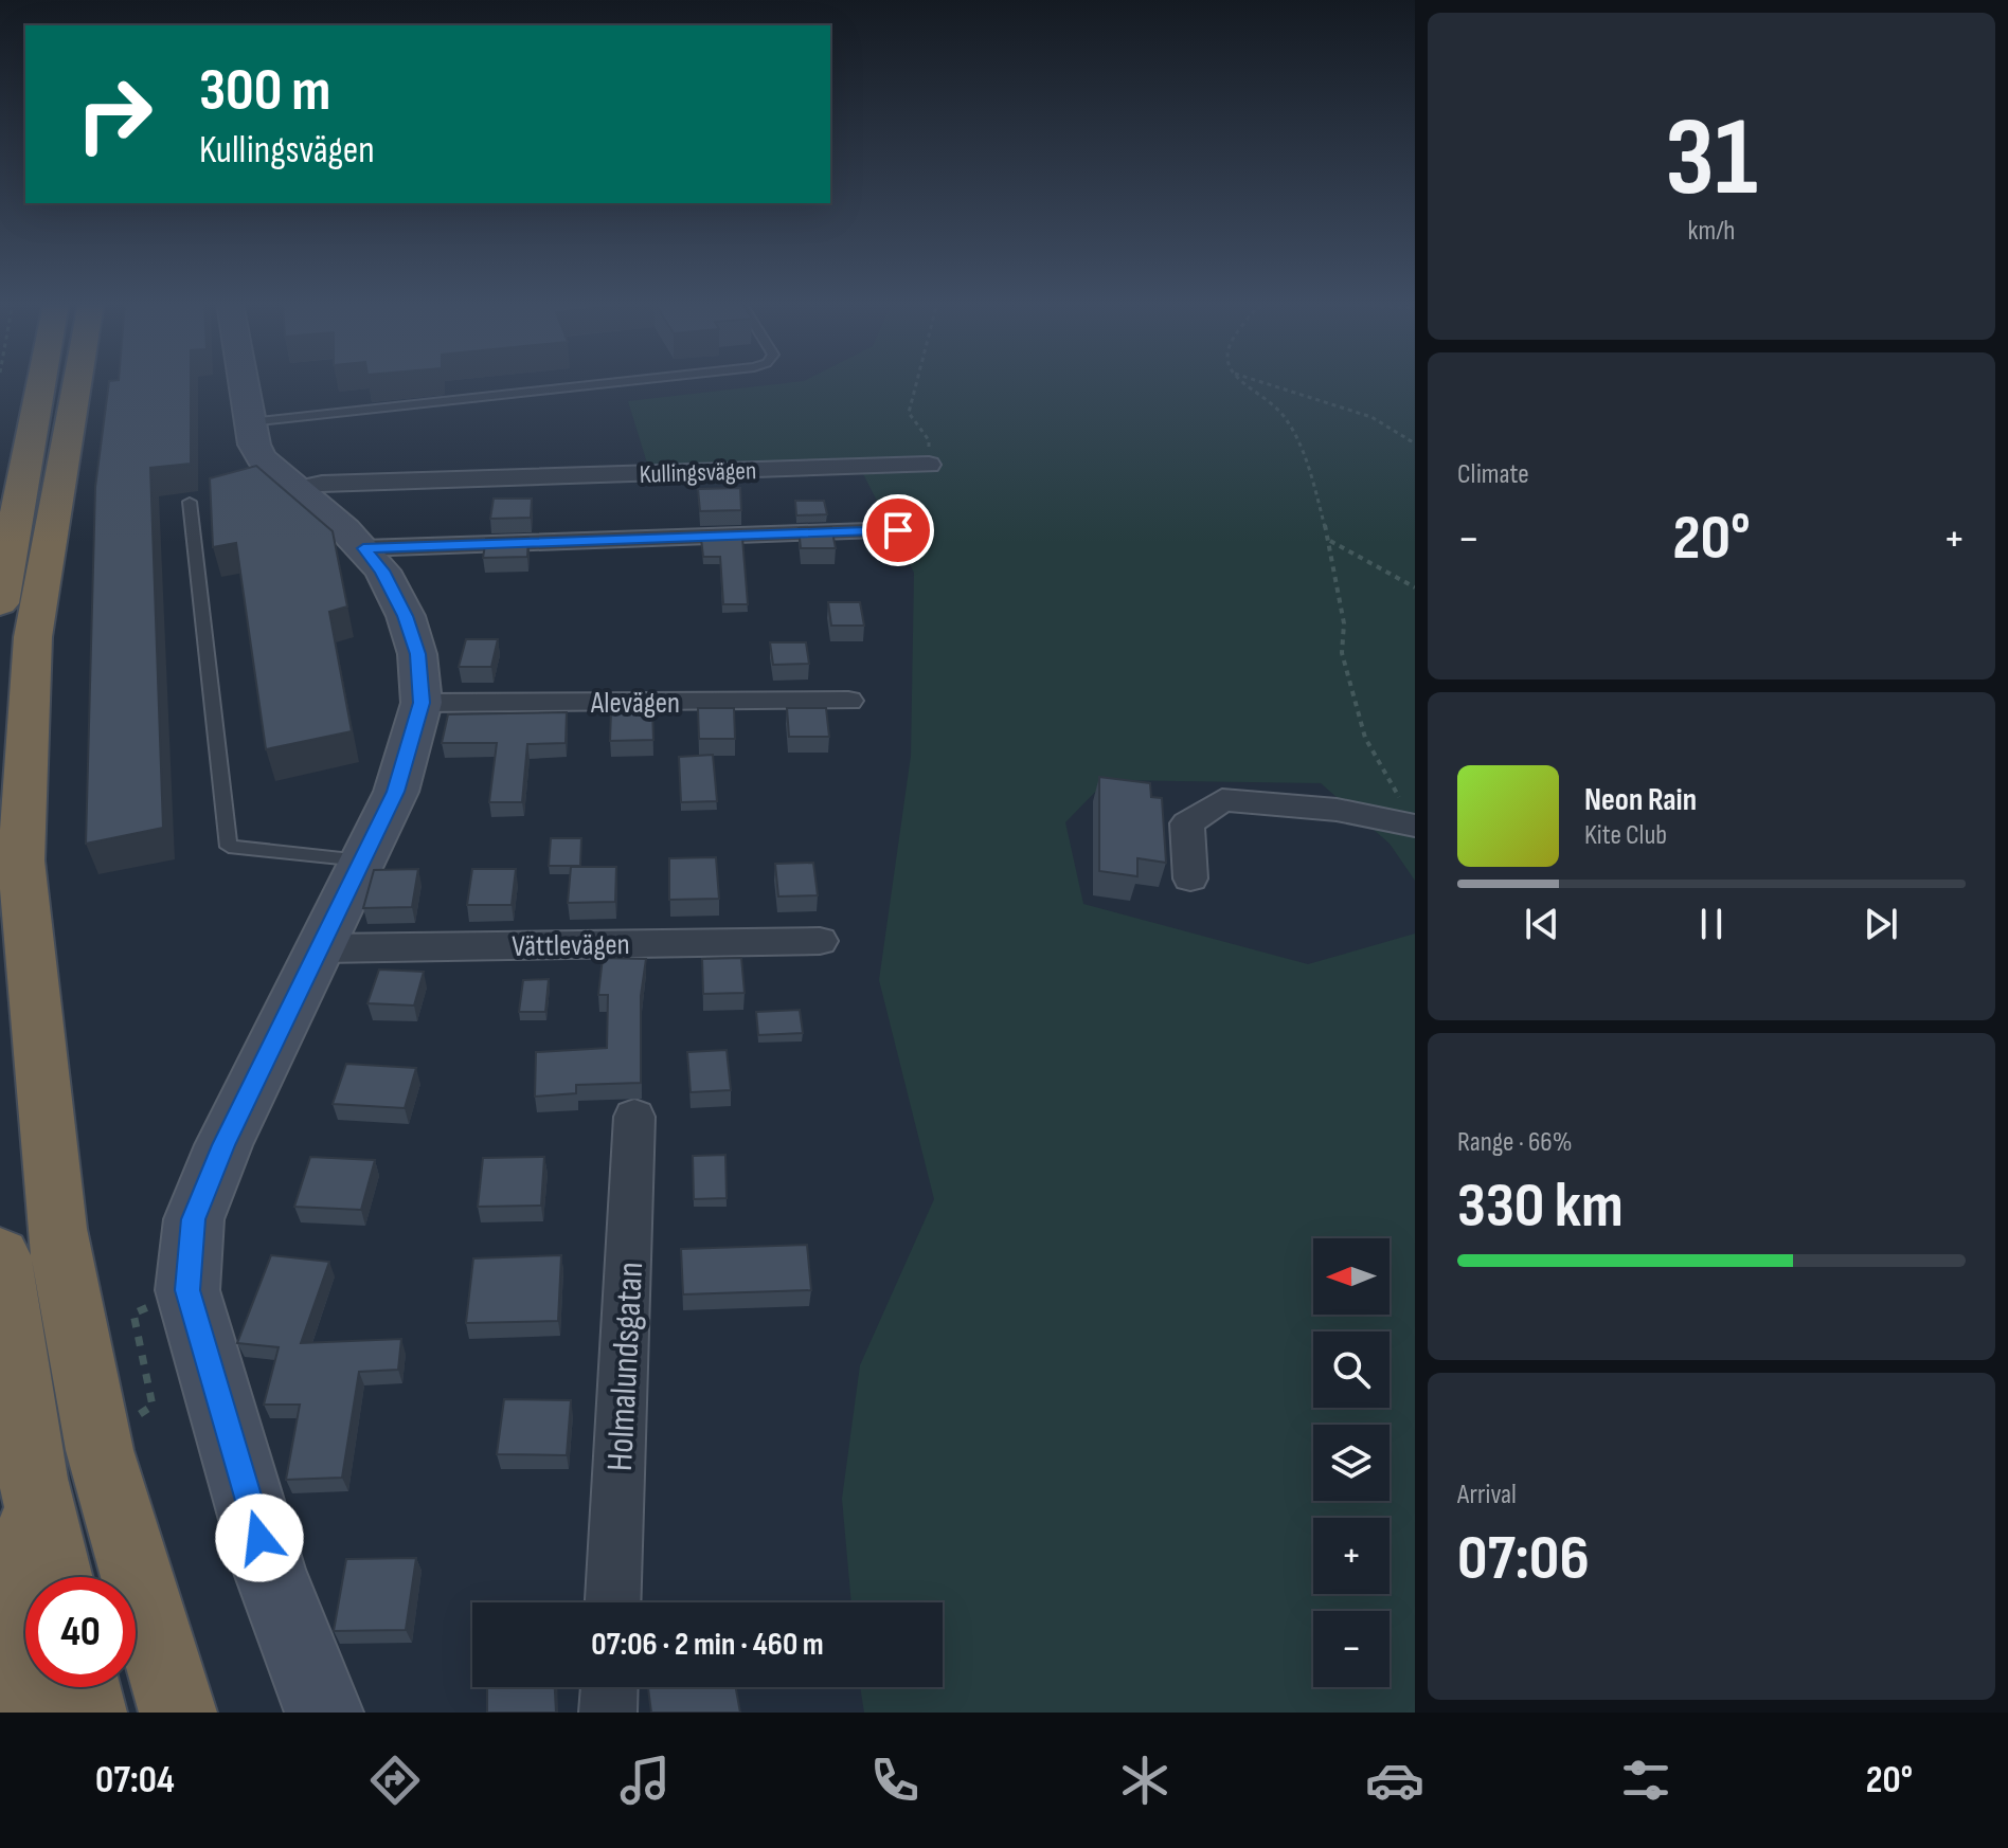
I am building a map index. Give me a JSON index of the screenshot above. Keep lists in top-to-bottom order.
{
  "streets": {
    "street": [
      "Kullingsvägen",
      "Alevägen",
      "Vättlevägen",
      "Holmalundsgatan"
    ]
  },
  "north": "left",
  "page": {
    "tile": [
      ["31", "km/h"],
      "Climate",
      ["Range · 66%", "330 km"],
      ["Arrival", "07:06"]
    ],
    "turn": ["300 m", "Kullingsvägen"],
    "heat": ["−", "20°", "+"],
    "song": ["Neon Rain", "Kite Club"],
    "map_buttons": ["+", "−"],
    "limit": "40",
    "trip": "07:06 · 2 min · 460 m",
    "tabs": ["07:04", "20°"]
  }
}
